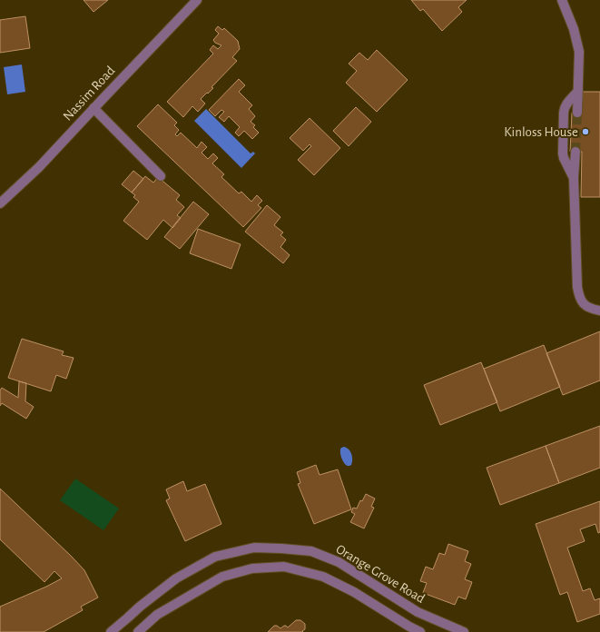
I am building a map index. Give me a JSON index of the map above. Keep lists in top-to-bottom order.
{
  "streets": {
    "street": ["Nassim Road", "Orange Grove Road"]
  },
  "places": ["Kinloss House"]
}
